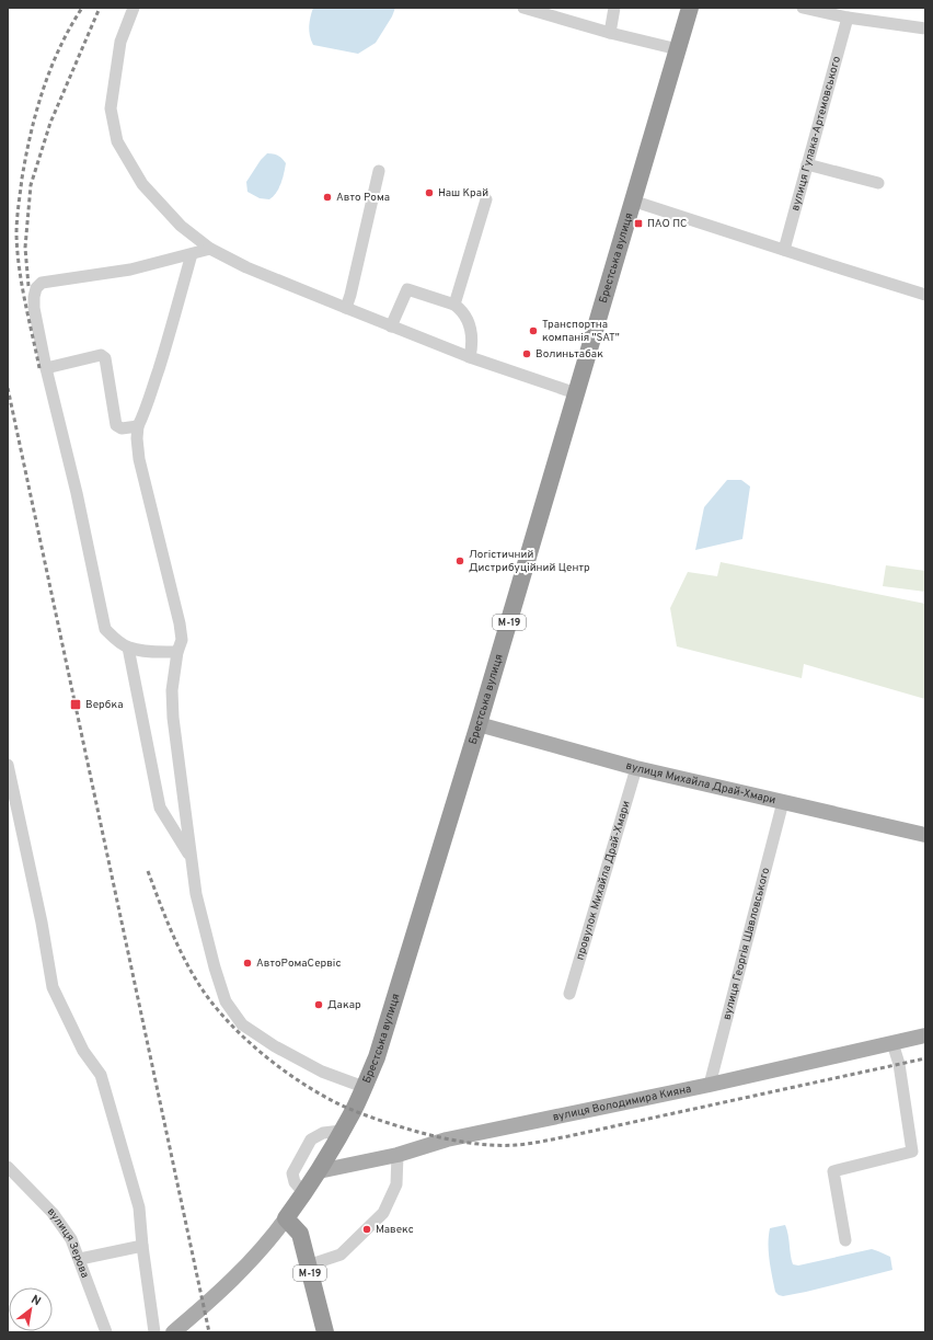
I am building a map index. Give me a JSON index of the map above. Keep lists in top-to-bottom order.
{
  "streets": {
    "highway": ["Брестська вулиця", "М-19"],
    "main road": ["вулиця Михайла Драй-Хмари", "вулиця Володимира Кияна"],
    "street": [
      "вулиця Гулака-Артемовського",
      "провулок Михайла Драй-Хмари",
      "вулиця Георгія Шавловського",
      "вулиця Зерова"
    ]
  },
  "crossings": [
    ["Брестська вулиця", "М-19"],
    ["Брестська вулиця", "вулиця Михайла Драй-Хмари"],
    ["Брестська вулиця", "вулиця Володимира Кияна"],
    ["вулиця Михайла Драй-Хмари", "провулок Михайла Драй-Хмари"],
    ["вулиця Михайла Драй-Хмари", "вулиця Георгія Шавловського"],
    ["вулиця Георгія Шавловського", "вулиця Володимира Кияна"]
  ],
  "places": {
    "other": [
      "Наш Край",
      "Авто Рома",
      "Транспортна компанія \"SAT\"",
      "Волиньтабак",
      "Логістичний Дистрибуційний Центр",
      "АвтоРомаСервіс",
      "Дакар",
      "Мавекс"
    ],
    "transit": ["ПАО ПС", "Вербка"]
  },
  "north": "top right"
}
